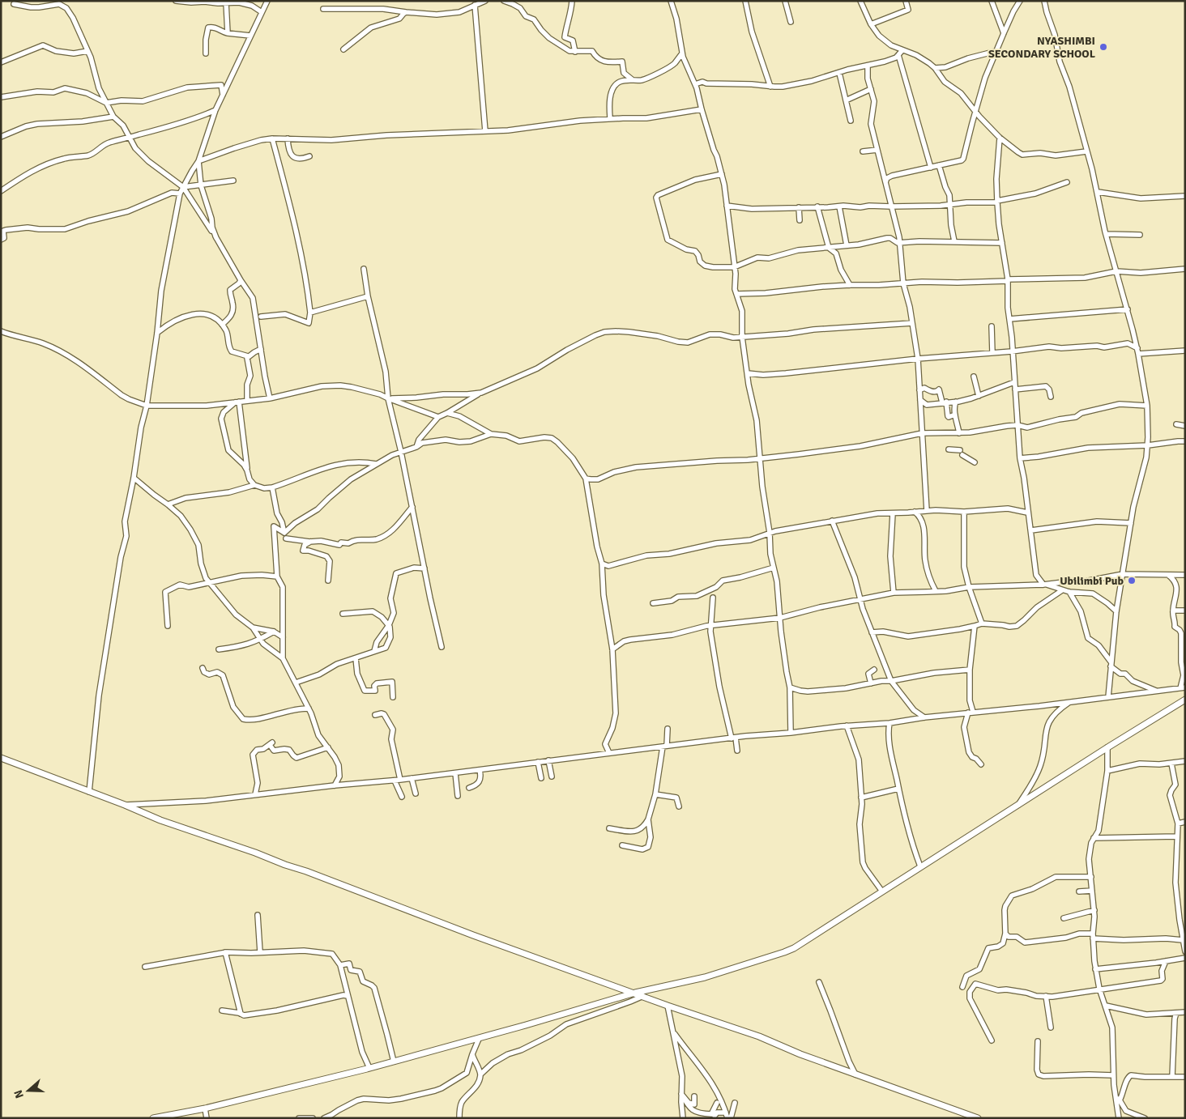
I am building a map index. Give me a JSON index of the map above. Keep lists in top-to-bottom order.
{
  "places": ["NYASHIMBI SECONDARY SCHOOL", "Ubilimbi Pub"],
  "north": "left"
}
